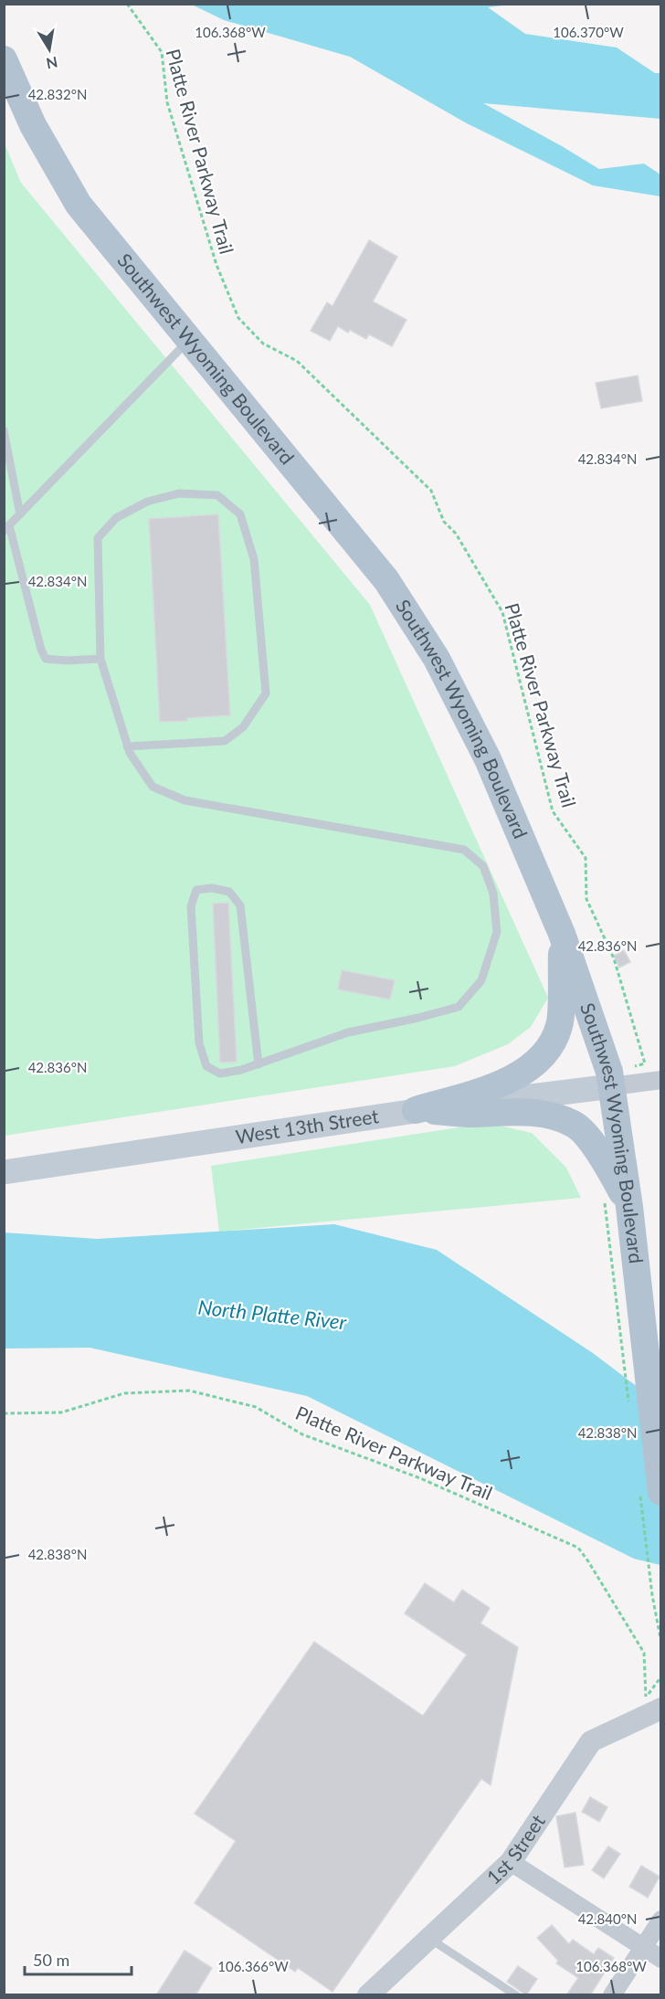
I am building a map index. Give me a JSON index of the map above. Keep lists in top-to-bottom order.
{
  "streets": {
    "main road": ["Southwest Wyoming Boulevard", "West 13th Street"],
    "street": ["1st Street"],
    "path": ["Platte River Parkway Trail"]
  },
  "crossings": [
    ["Southwest Wyoming Boulevard", "West 13th Street"]
  ],
  "water": ["North Platte River"],
  "scale_bar": "50 m",
  "north": "bottom",
  "coordinates": [
    "106.368°W",
    "106.370°W",
    "42.832°N",
    "42.834°N",
    "42.836°N",
    "42.838°N",
    "42.840°N",
    "106.366°W"
  ]
}
